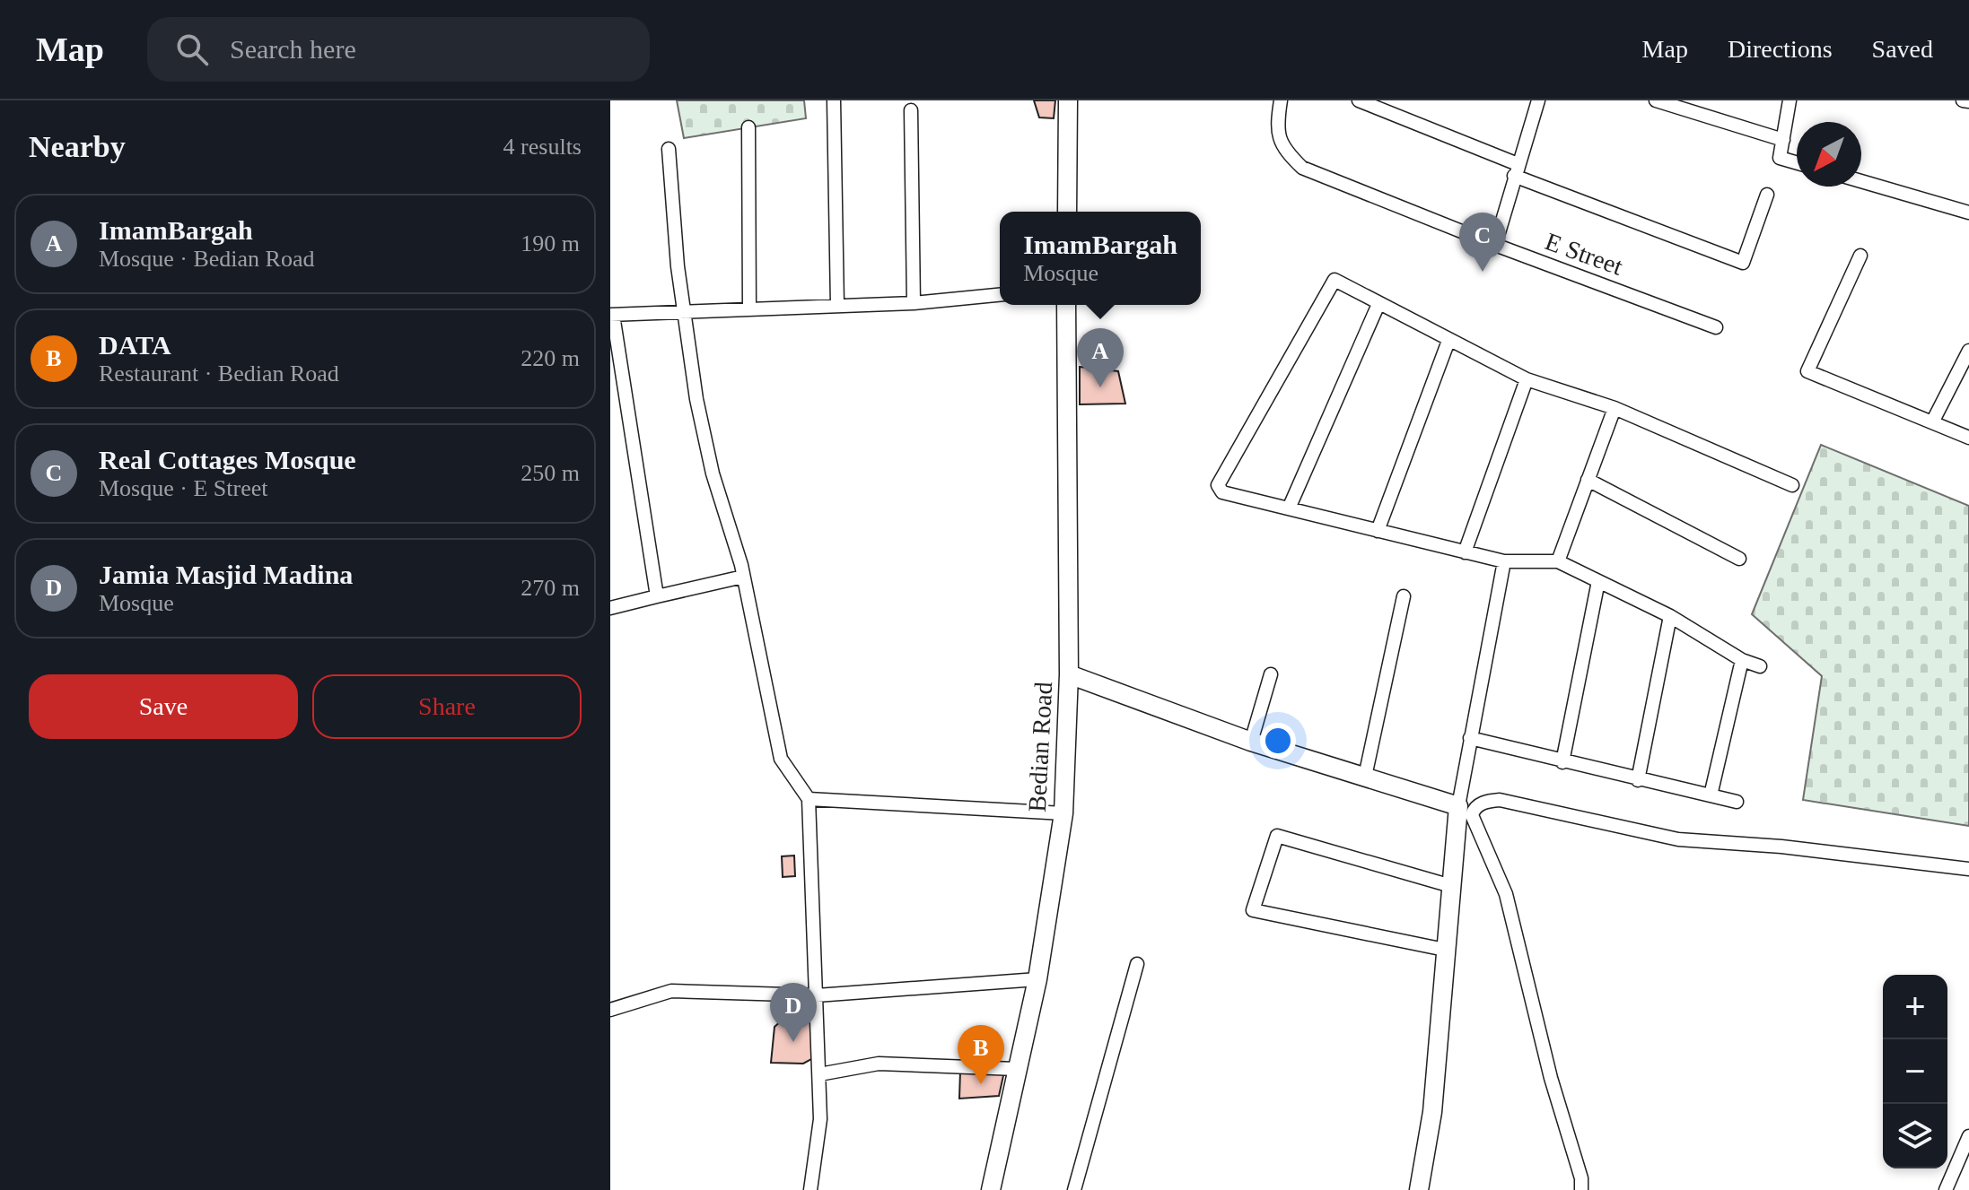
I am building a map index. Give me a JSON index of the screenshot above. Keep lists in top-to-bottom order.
{
  "streets": {
    "main road": ["Bedian Road"],
    "street": ["E Street"]
  },
  "north": "bottom left",
  "page": {
    "header": "Map",
    "search": "Search here",
    "nav": ["Map", "Directions", "Saved"],
    "heading": ["Nearby", "4 results"],
    "list": [
      {
        "mark": "A",
        "name": "ImamBargah",
        "note": "Mosque · Bedian Road",
        "value": "190 m"
      },
      {
        "mark": "B",
        "name": "DATA",
        "note": "Restaurant · Bedian Road",
        "value": "220 m"
      },
      {
        "mark": "C",
        "name": "Real Cottages Mosque",
        "note": "Mosque · E Street",
        "value": "250 m"
      },
      {
        "mark": "D",
        "name": "Jamia Masjid Madina",
        "note": "Mosque",
        "value": "270 m"
      }
    ],
    "popup": ["ImamBargah", "Mosque"],
    "pins": [
      "C",
      "A",
      "D",
      "B"
    ],
    "buttons": ["Save", "Share"],
    "map_buttons": ["+", "−"]
  }
}
